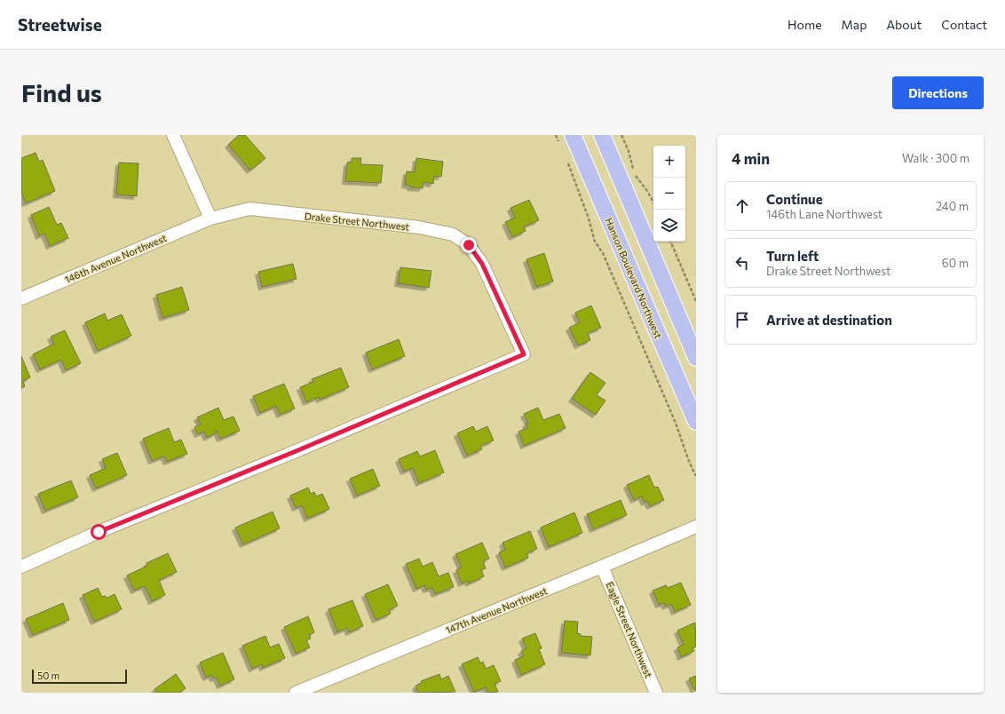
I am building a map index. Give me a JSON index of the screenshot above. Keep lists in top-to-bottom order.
{
  "streets": {
    "main road": ["Hanson Boulevard Northwest"],
    "street": [
      "Drake Street Northwest",
      "146th Avenue Northwest",
      "147th Avenue Northwest",
      "Eagle Street Northwest"
    ]
  },
  "crossings": [
    ["Drake Street Northwest", "146th Avenue Northwest"],
    ["147th Avenue Northwest", "Eagle Street Northwest"]
  ],
  "scale_bar": "50 m",
  "page": {
    "header": "Streetwise",
    "nav": [
      "Home",
      "Map",
      "About",
      "Contact"
    ],
    "buttons": "Directions",
    "title": "Find us",
    "heading": ["4 min", "Walk · 300 m"],
    "map_buttons": ["+", "−"],
    "list": [
      ["Continue", "146th Lane Northwest", "240 m"],
      ["Turn left", "Drake Street Northwest", "60 m"],
      "Arrive at destination"
    ],
    "scale": "50 m"
  }
}
